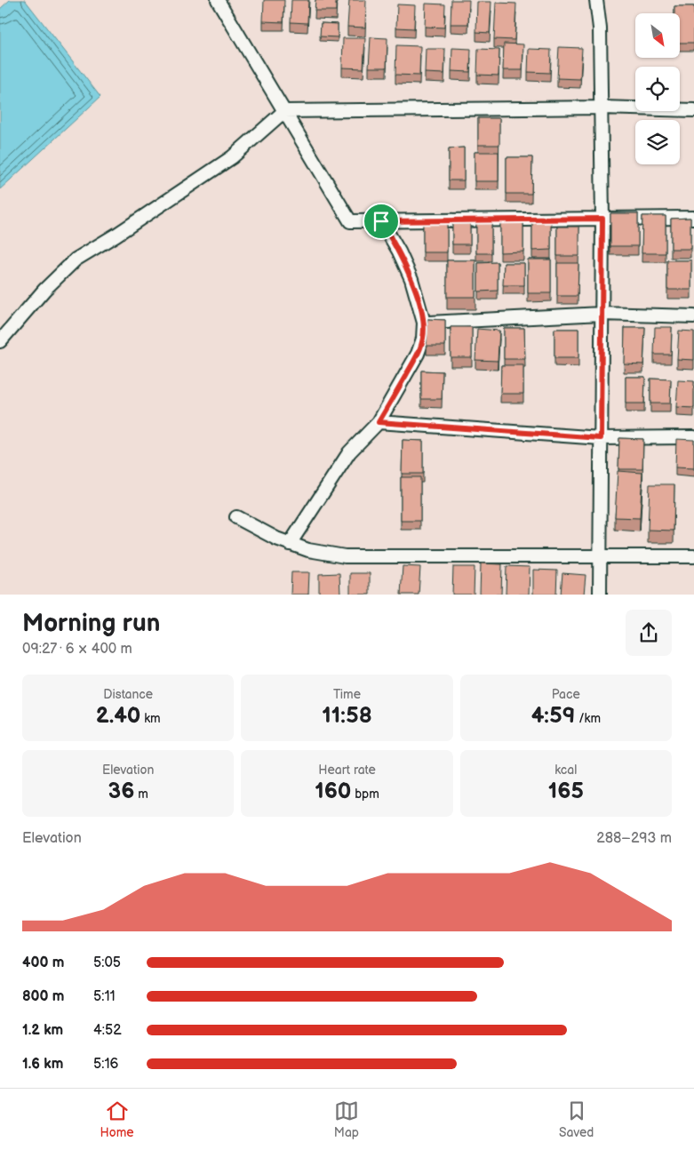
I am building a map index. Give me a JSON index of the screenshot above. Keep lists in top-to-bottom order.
{
  "north": "bottom right",
  "page": {
    "heading": ["Morning run", "09:27 · 6 × 400 m"],
    "stats": [
      ["Distance", "2.40 km"],
      ["Time", "11:58"],
      ["Pace", "4:59 /km"],
      ["Elevation", "36 m"],
      ["Heart rate", "160 bpm"],
      ["kcal", "165"]
    ],
    "chart": ["Elevation", "288–293 m"],
    "list": [
      {
        "name": "400 m",
        "note": "5:05"
      },
      {
        "name": "800 m",
        "note": "5:11"
      },
      {
        "name": "1.2 km",
        "note": "4:52"
      },
      {
        "name": "1.6 km",
        "note": "5:16"
      }
    ],
    "tabs": ["Home", "Map", "Saved"]
  }
}
